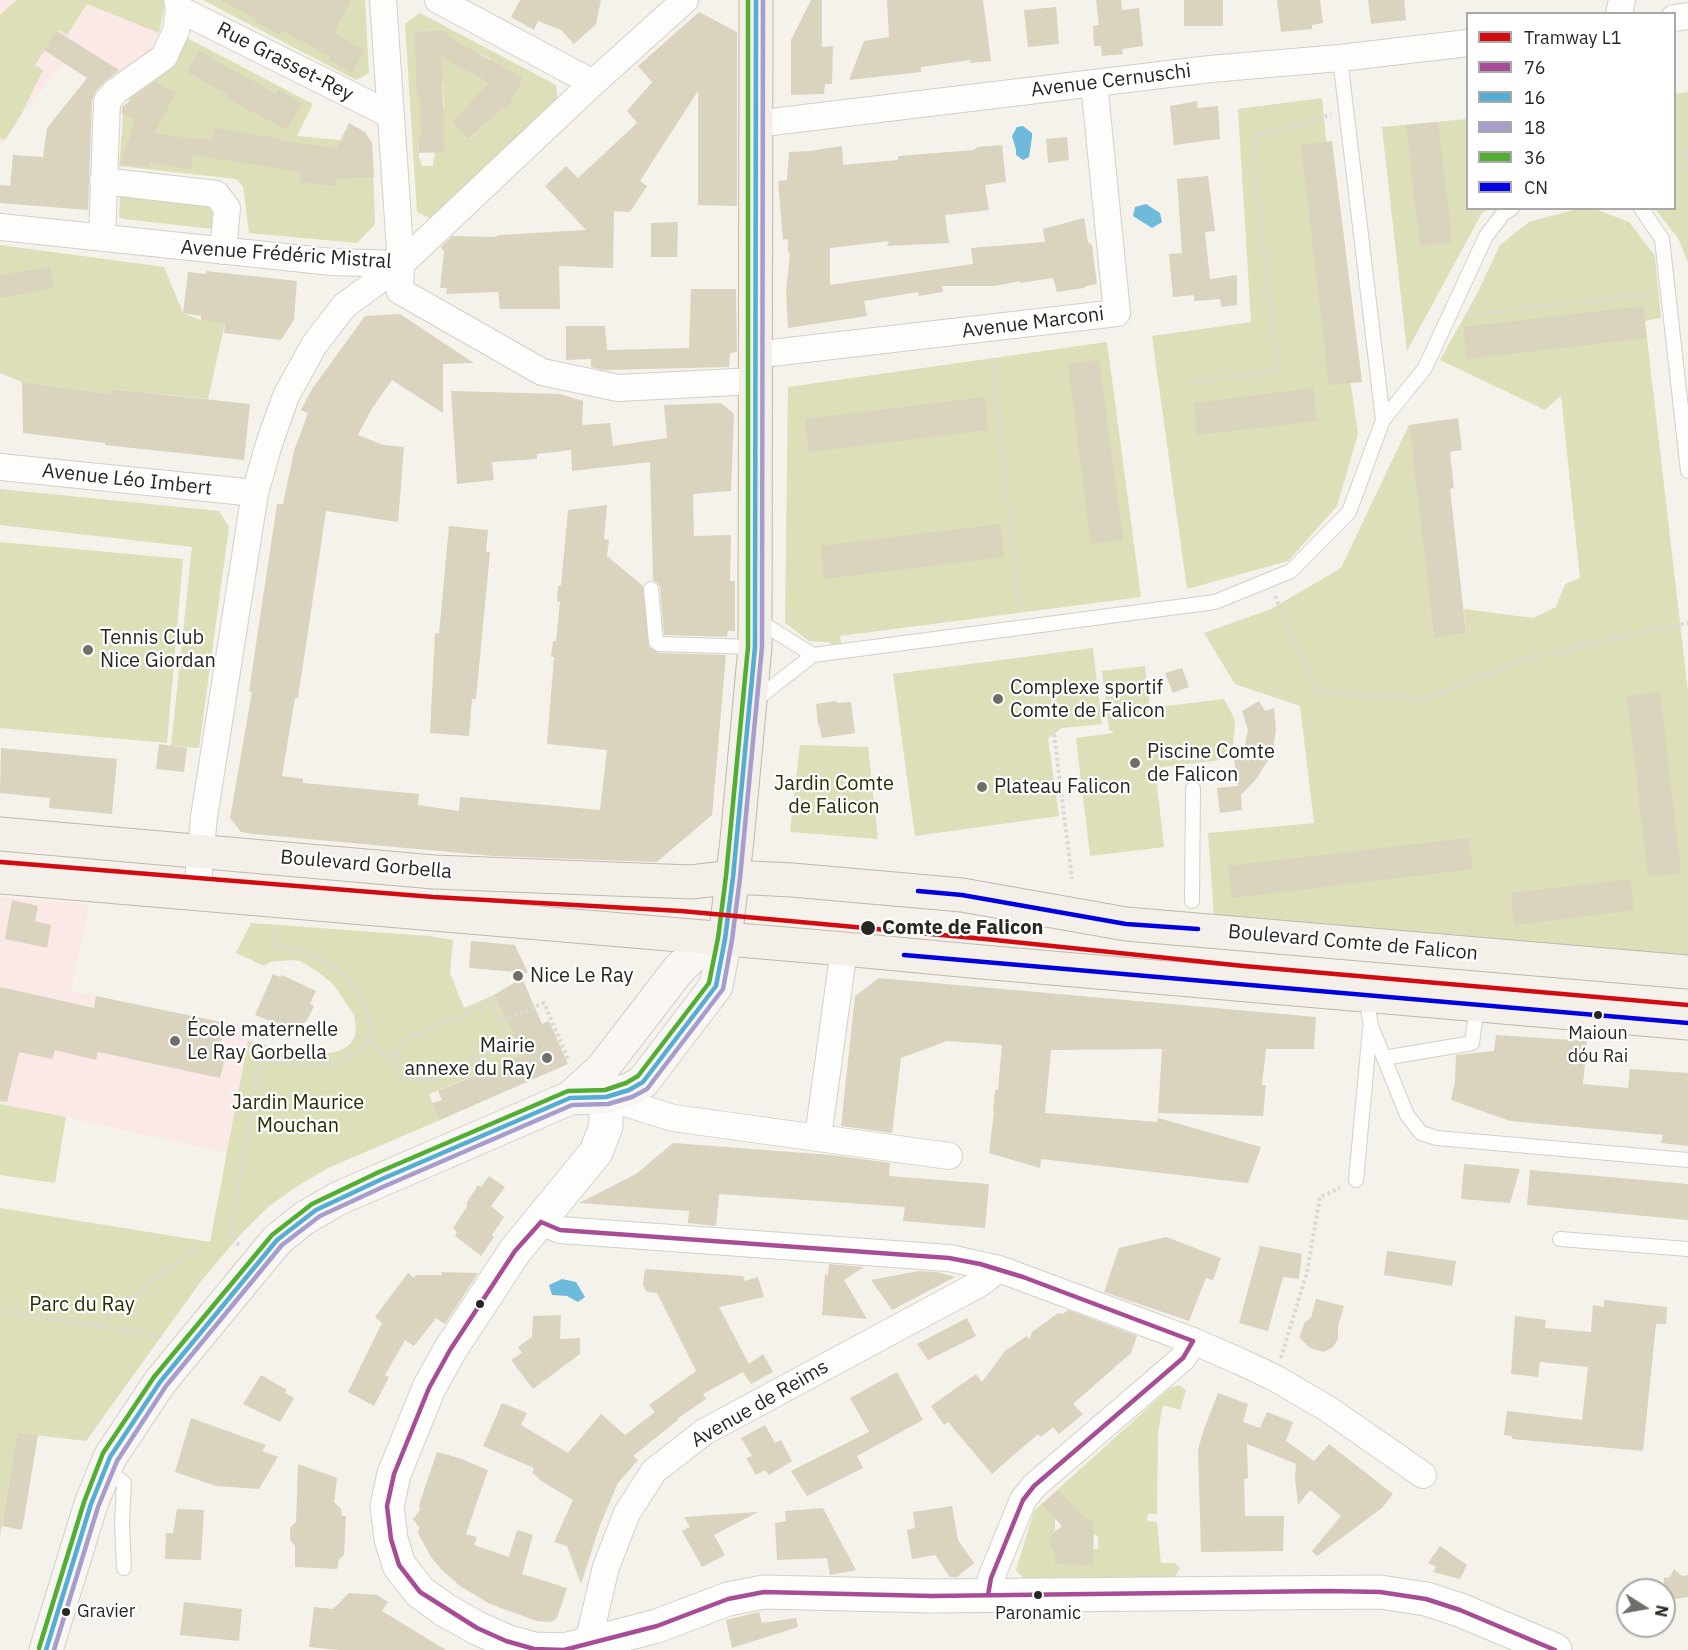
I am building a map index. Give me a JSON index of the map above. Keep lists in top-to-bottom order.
{
  "streets": {
    "main road": ["Boulevard Gorbella", "Boulevard Comte de Falicon"],
    "street": [
      "Rue Grasset-Rey",
      "Avenue Cernuschi",
      "Avenue Frédéric Mistral",
      "Avenue Marconi",
      "Avenue Léo Imbert",
      "Avenue de Reims"
    ]
  },
  "crossings": [
    ["Avenue Cernuschi", "Avenue Marconi"],
    ["Boulevard Gorbella", "Boulevard Comte de Falicon"]
  ],
  "parks": ["Jardin Comte de Falicon", "Jardin Maurice Mouchan", "Parc du Ray"],
  "places": [
    "Tennis Club Nice Giordan",
    "Complexe sportif Comte de Falicon",
    "Piscine Comte de Falicon",
    "Plateau Falicon",
    "Comte de Falicon",
    "Nice Le Ray",
    "Maioun dóu Rai",
    "École maternelle Le Ray Gorbella",
    "Mairie annexe du Ray",
    "Paronamic",
    "Gravier"
  ],
  "lines": [
    "transit line 16",
    "transit line 18",
    "transit line 36",
    "tram line L1",
    "transit line CN",
    "transit line 76"
  ],
  "legend": [
    "Tramway L1",
    "76",
    "16",
    "18",
    "36",
    "CN"
  ],
  "north": "right"
}
